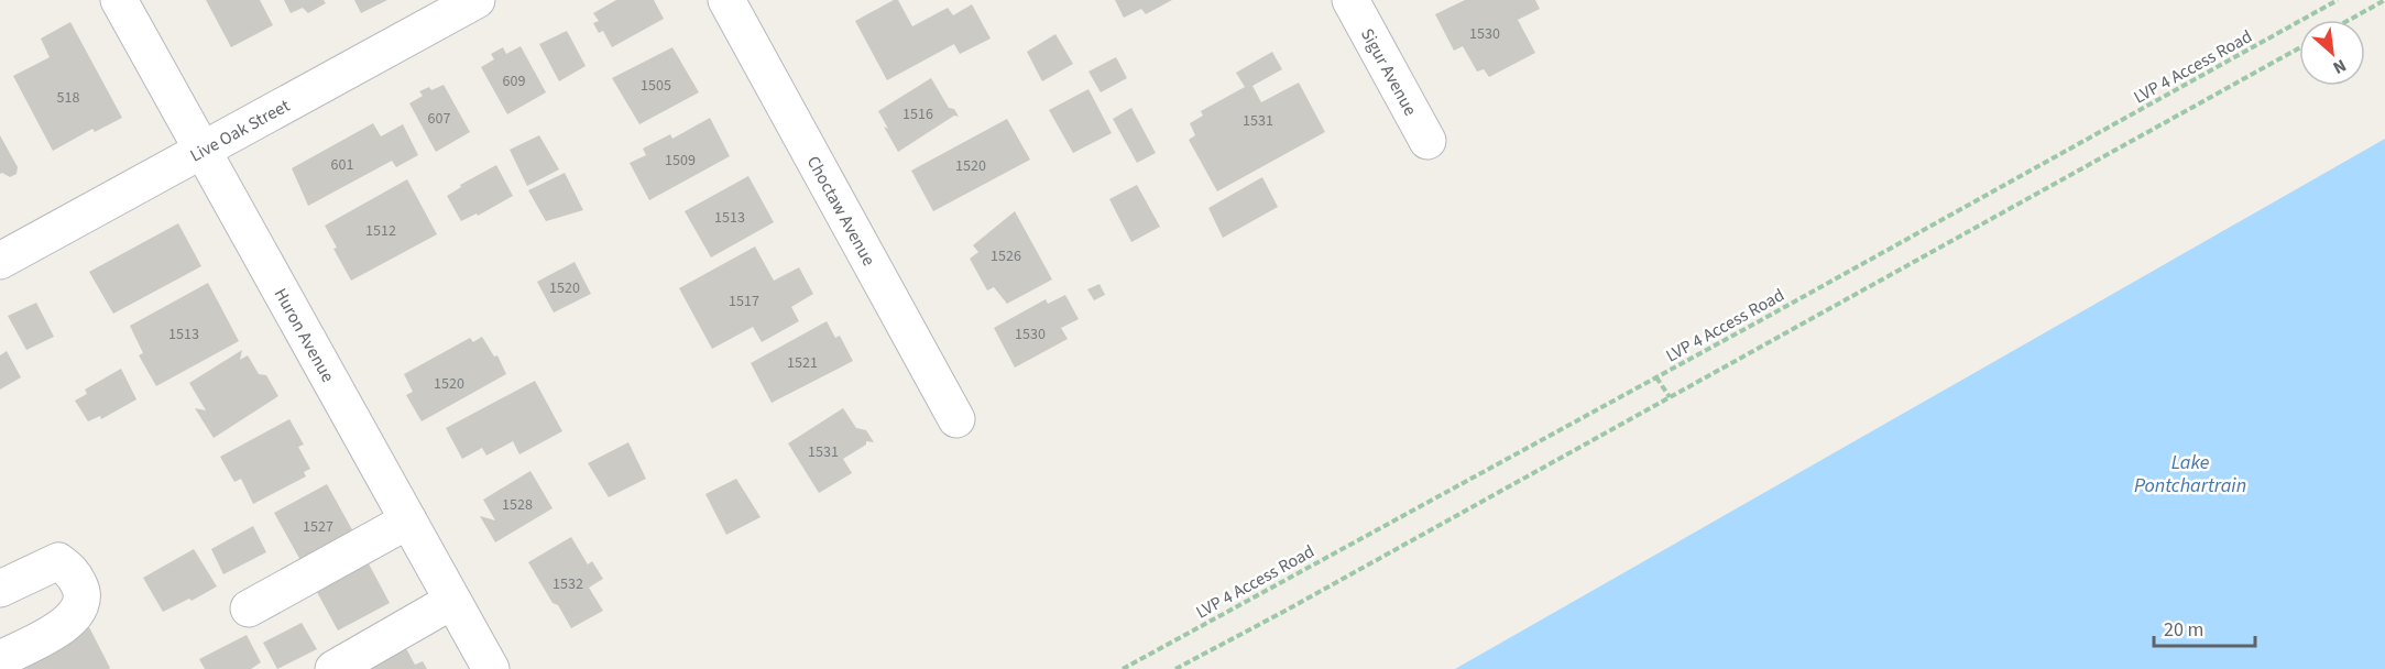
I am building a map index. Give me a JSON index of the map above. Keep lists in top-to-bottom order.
{
  "streets": {
    "street": [
      "Sigur Avenue",
      "Live Oak Street",
      "Choctaw Avenue",
      "Huron Avenue"
    ],
    "path": ["LVP 4 Access Road"]
  },
  "crossings": [
    ["Live Oak Street", "Huron Avenue"]
  ],
  "water": ["Lake Pontchartrain"],
  "house_numbers": [
    "1530",
    "609",
    "1505",
    "518",
    "1516",
    "607",
    "1531",
    "1509",
    "601",
    "1520",
    "1513",
    "1512",
    "1526",
    "1520",
    "1517",
    "1513",
    "1530",
    "1521",
    "1520",
    "1531",
    "1528",
    "1527",
    "1532"
  ],
  "scale_bar": "20 m",
  "north": "bottom right"
}
